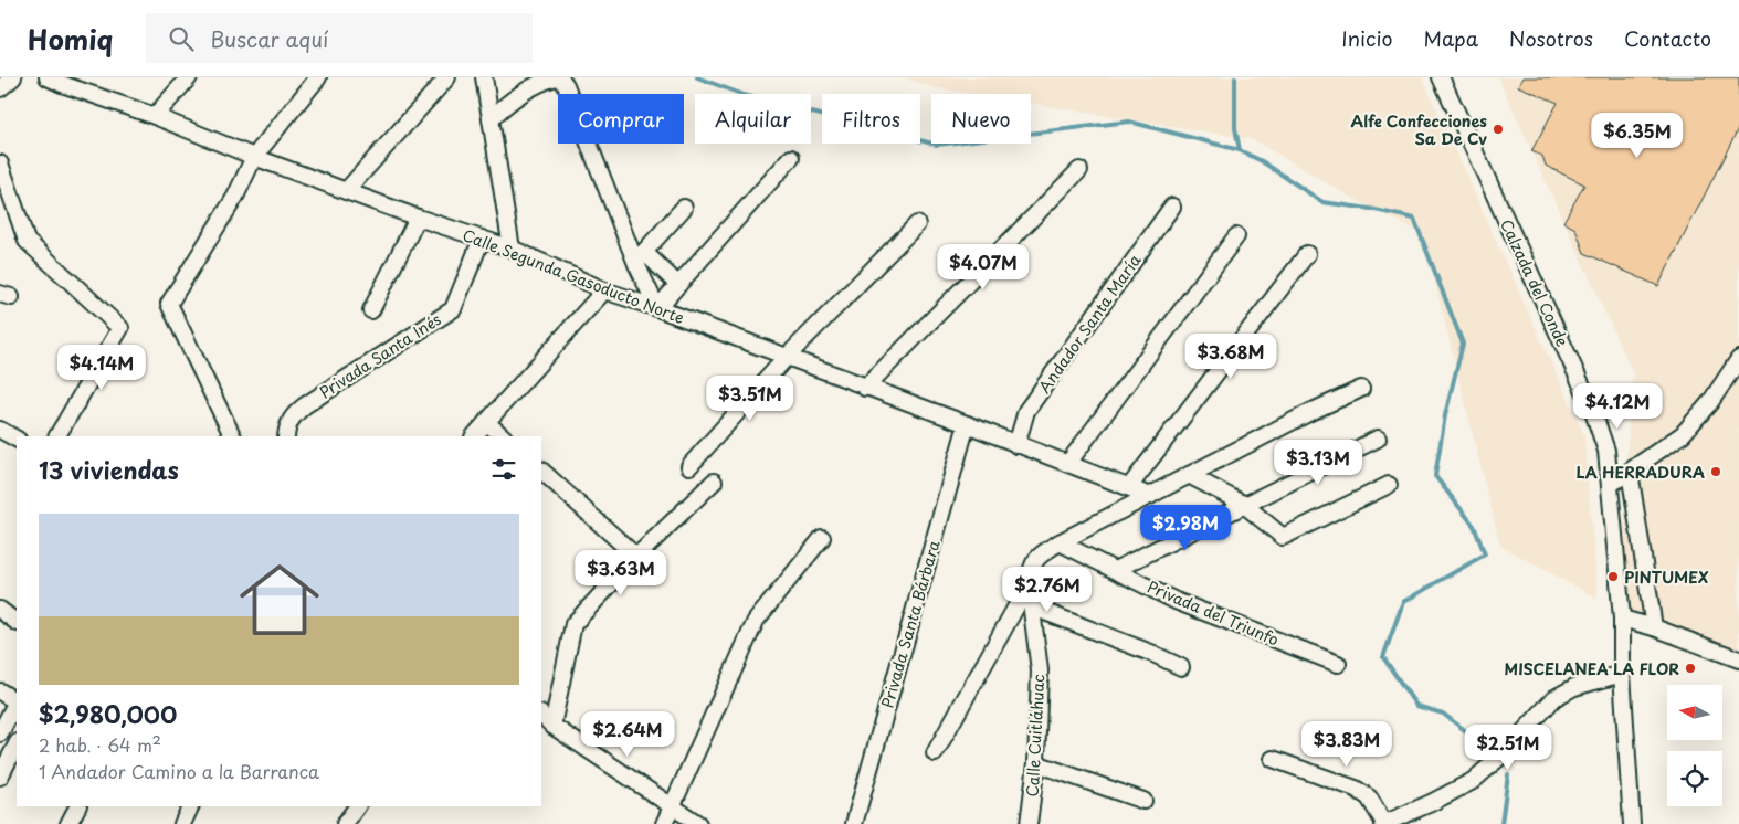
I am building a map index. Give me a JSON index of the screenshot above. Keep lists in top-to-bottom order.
{
  "streets": {
    "street": [
      "Calle Segunda Gasoducto Norte",
      "Calzada del Conde",
      "Andador Santa María",
      "Privada Santa Inés",
      "Privada del Triunfo",
      "Privada Santa Bárbara",
      "Calle Cuitláhuac"
    ]
  },
  "crossings": [
    ["Calle Segunda Gasoducto Norte", "Andador Santa María"],
    ["Calle Segunda Gasoducto Norte", "Privada Santa Inés"],
    ["Calle Segunda Gasoducto Norte", "Privada Santa Bárbara"],
    ["Calle Segunda Gasoducto Norte", "Calle Cuitláhuac"],
    ["Privada del Triunfo", "Calle Cuitláhuac"]
  ],
  "places": [
    "Alfe Confecciones Sa De Cv",
    "LA HERRADURA",
    "PINTUMEX",
    "MISCELANEA LA FLOR"
  ],
  "north": "left",
  "page": {
    "header": "Homiq",
    "search": "Buscar aquí",
    "nav": [
      "Inicio",
      "Mapa",
      "Nosotros",
      "Contacto"
    ],
    "chip": [
      "Comprar",
      "Alquilar",
      "Filtros",
      "Nuevo"
    ],
    "price": [
      "$6.35M",
      "$4.07M",
      "$3.68M",
      "$4.14M",
      "$3.51M",
      "$4.12M",
      "$3.13M",
      "$2.98M",
      "$3.63M",
      "$2.76M",
      "$2.64M",
      "$3.83M",
      "$2.51M"
    ],
    "heading": "13 viviendas",
    "list": [
      {
        "name": "$2,980,000",
        "note": "2 hab. · 64 m² · 1 Andador Camino a la Barranca"
      }
    ]
  }
}
